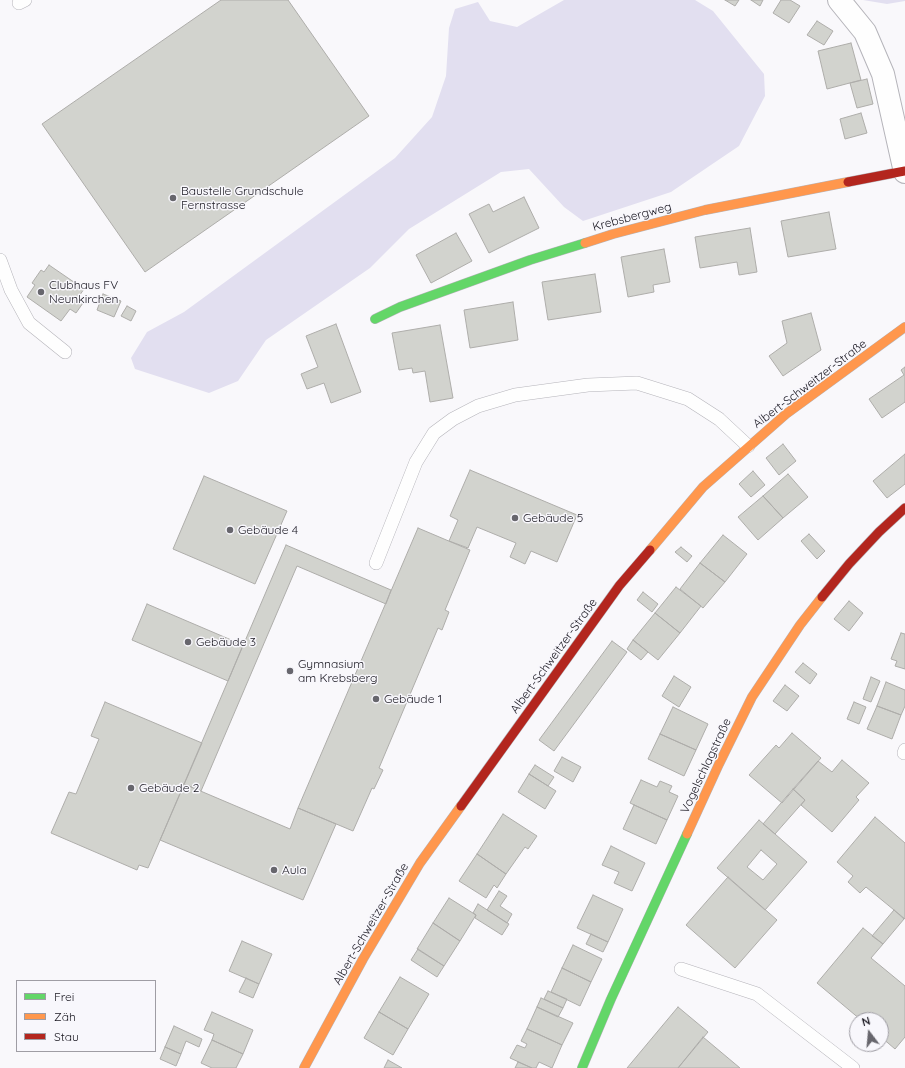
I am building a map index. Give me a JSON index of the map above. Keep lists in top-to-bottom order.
{
  "streets": {
    "street": ["Krebsbergweg", "Albert-Schweitzer-Straße", "Vogelschlagstraße"]
  },
  "places": [
    "Baustelle Grundschule Fernstrasse",
    "Clubhaus FV Neunkirchen",
    "Gebäude 5",
    "Gebäude 4",
    "Gebäude 3",
    "Gymnasium am Krebsberg",
    "Gebäude 1",
    "Gebäude 2",
    "Aula"
  ],
  "legend": ["Frei", "Zäh", "Stau"],
  "north": "top"
}
